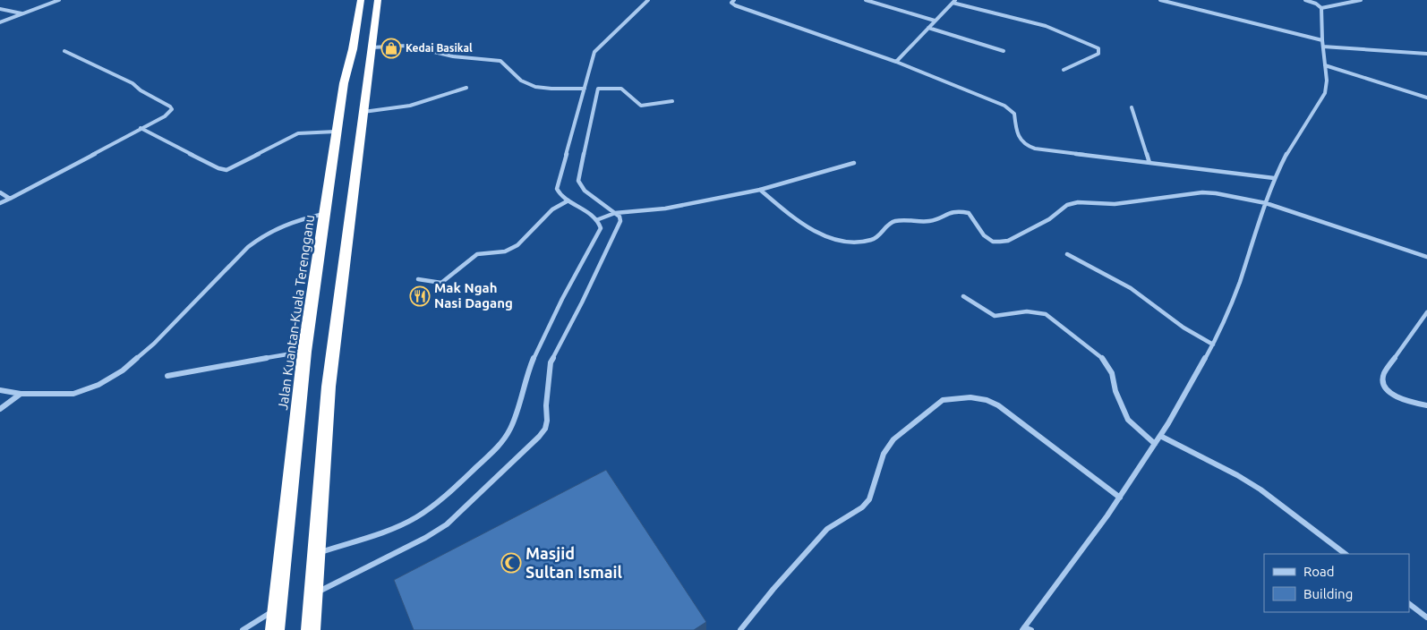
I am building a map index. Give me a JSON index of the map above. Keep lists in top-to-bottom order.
{
  "streets": {
    "highway": ["Jalan Kuantan-Kuala Terengganu"]
  },
  "places": {
    "shop": ["Kedai Basikal"],
    "restaurant": ["Mak Ngah Nasi Dagang"],
    "mosque": ["Masjid Sultan Ismail"]
  },
  "legend": ["Road", "Building"]
}
